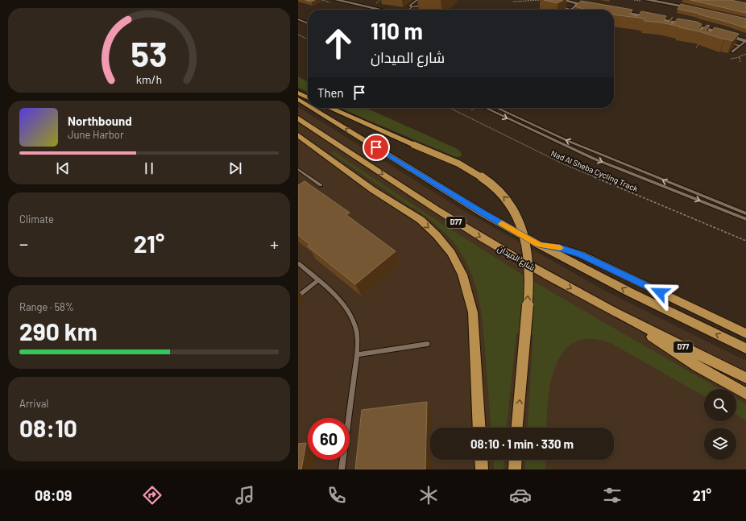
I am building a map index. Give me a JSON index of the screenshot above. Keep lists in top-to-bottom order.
{
  "streets": {
    "main road": ["D77", "شارع الميدان"],
    "path": ["Nad Al Sheba Cycling Track"]
  },
  "page": {
    "turn": ["110 m", "شارع الميدان"],
    "then": "Then",
    "song": ["Northbound", "June Harbor"],
    "tile": [
      "Climate",
      ["Range · 58%", "290 km"],
      ["Arrival", "08:10"]
    ],
    "heat": ["−", "21°", "+"],
    "limit": "60",
    "trip": "08:10 · 1 min · 330 m",
    "tabs": ["08:09", "21°"],
    "gauge": ["53", "km/h"]
  }
}
